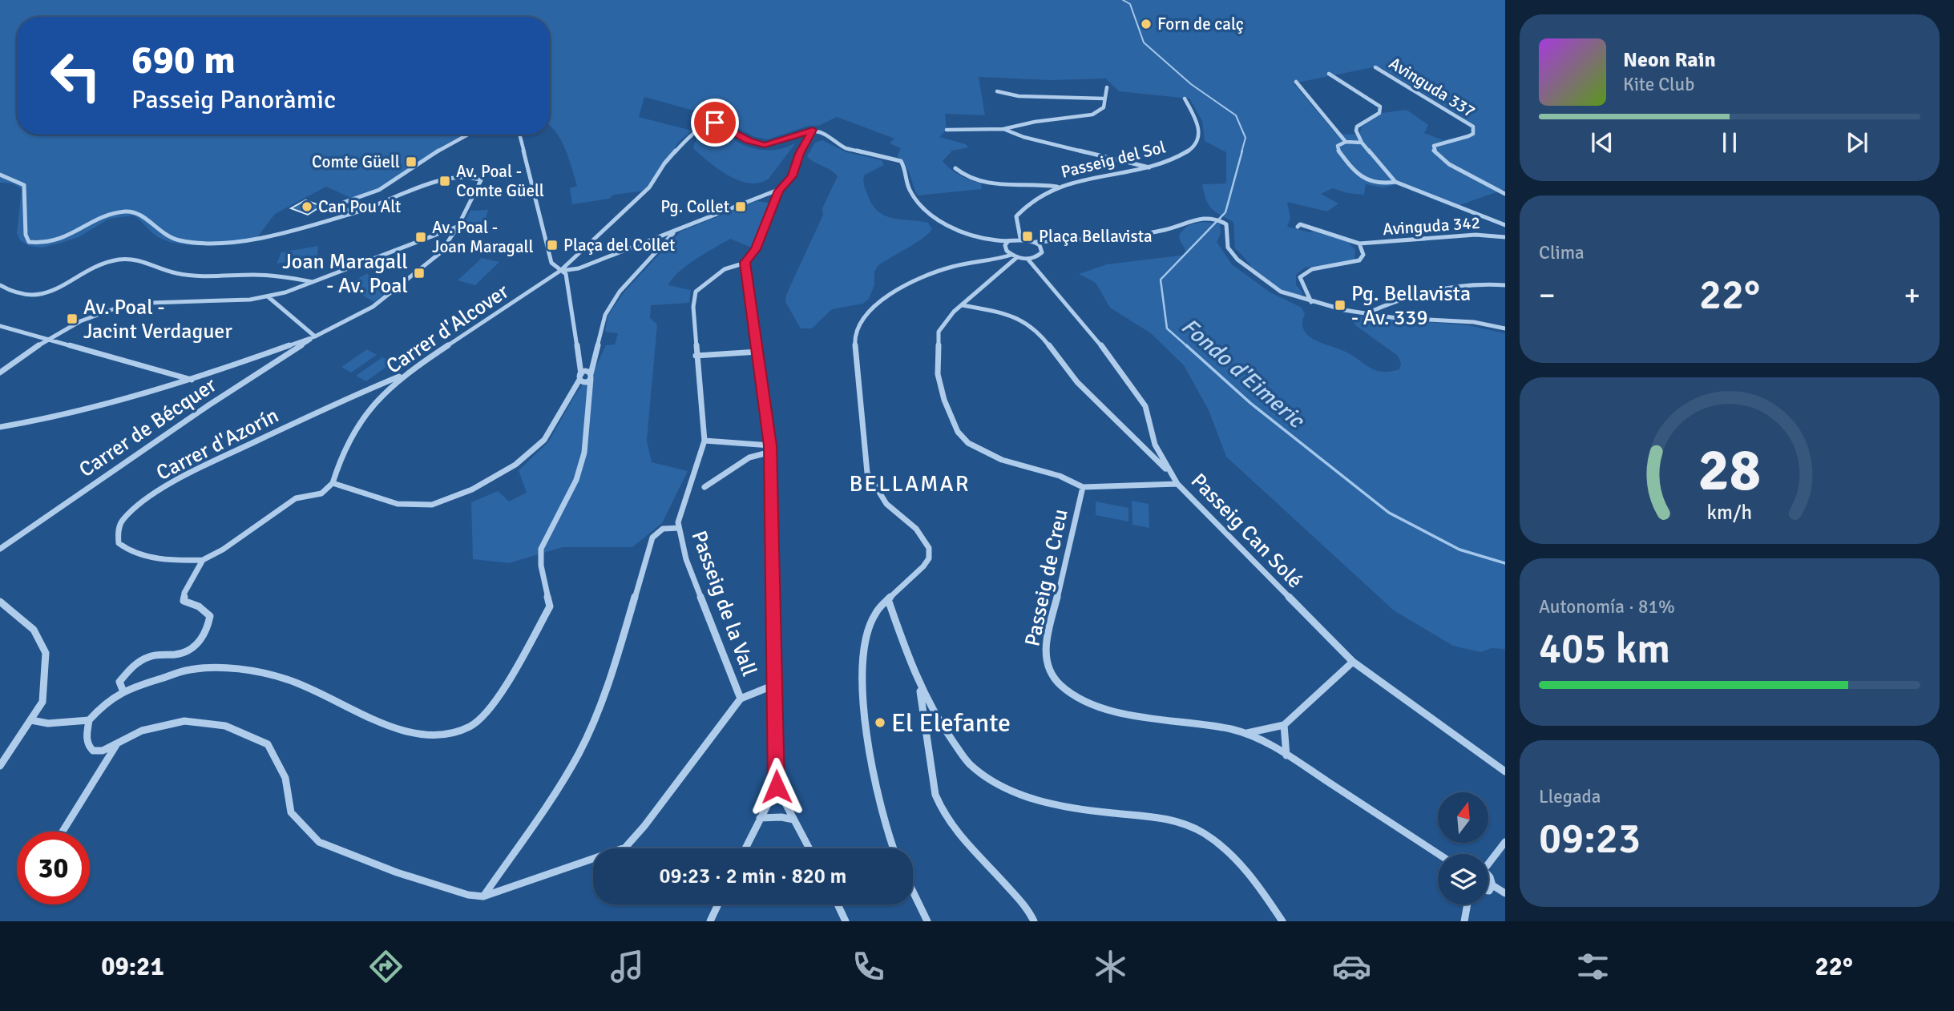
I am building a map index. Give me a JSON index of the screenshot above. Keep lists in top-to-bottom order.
{
  "streets": {
    "street": [
      "Avinguda 337",
      "Passeig del Sol",
      "Avinguda 342",
      "Carrer d'Alcover",
      "Carrer de Bécquer",
      "Carrer d'Azorín",
      "Passeig Can Solé",
      "Passeig de Creu",
      "Passeig de la Vall"
    ]
  },
  "crossings": [
    ["Carrer d'Alcover", "Carrer d'Azorín"]
  ],
  "districts": ["BELLAMAR"],
  "water": ["Fondo d'Eimeric"],
  "places": {
    "other": ["Forn de calç", "Can Pou Alt", "El Elefante"],
    "transit": [
      "Comte Güell",
      "Av. Poal - Comte Güell",
      "Pg. Collet",
      "Plaça Bellavista",
      "Av. Poal - Joan Maragall",
      "Plaça del Collet",
      "Joan Maragall - Av. Poal",
      "Pg. Bellavista - Av. 339",
      "Av. Poal - Jacint Verdaguer"
    ]
  },
  "north": "top",
  "page": {
    "turn": ["690 m", "Passeig Panoràmic"],
    "song": ["Neon Rain", "Kite Club"],
    "tile": [
      "Clima",
      ["Autonomía · 81%", "405 km"],
      ["Llegada", "09:23"]
    ],
    "heat": ["−", "22°", "+"],
    "limit": "30",
    "trip": "09:23 · 2 min · 820 m",
    "tabs": ["09:21", "22°"],
    "gauge": ["28", "km/h"]
  }
}
